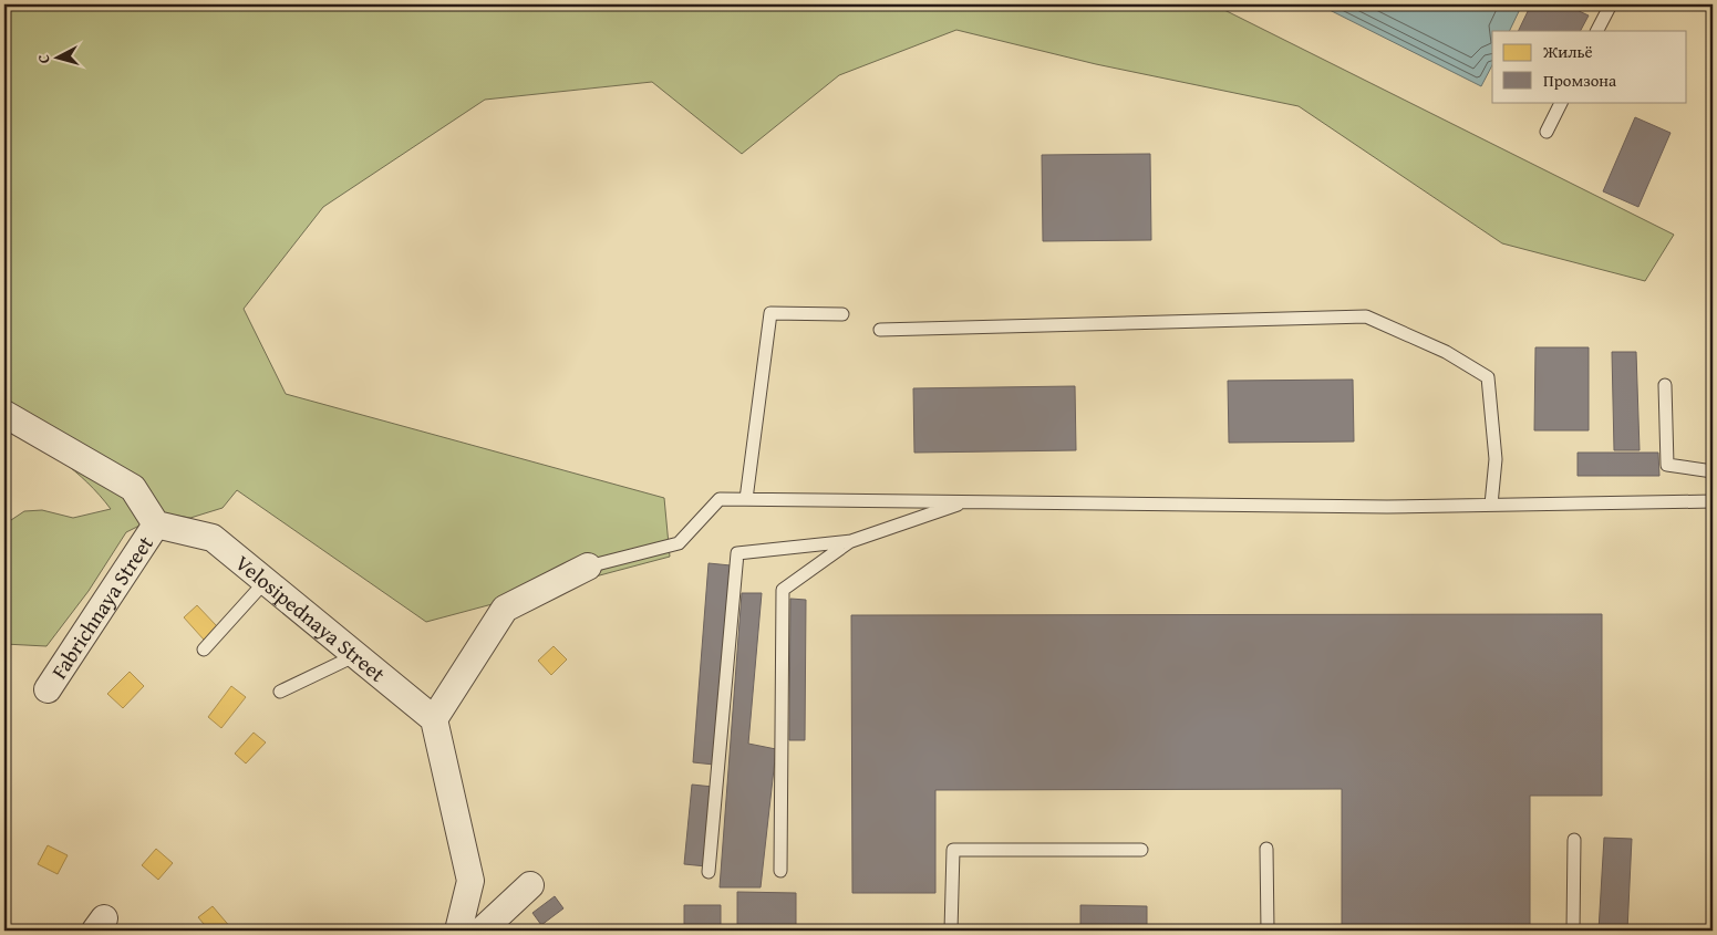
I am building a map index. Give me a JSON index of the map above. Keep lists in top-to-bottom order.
{
  "streets": {
    "street": ["Fabrichnaya Street", "Velosipednaya Street"]
  },
  "crossings": [
    ["Fabrichnaya Street", "Velosipednaya Street"]
  ],
  "legend": ["Жильё", "Промзона"],
  "north": "left"
}
